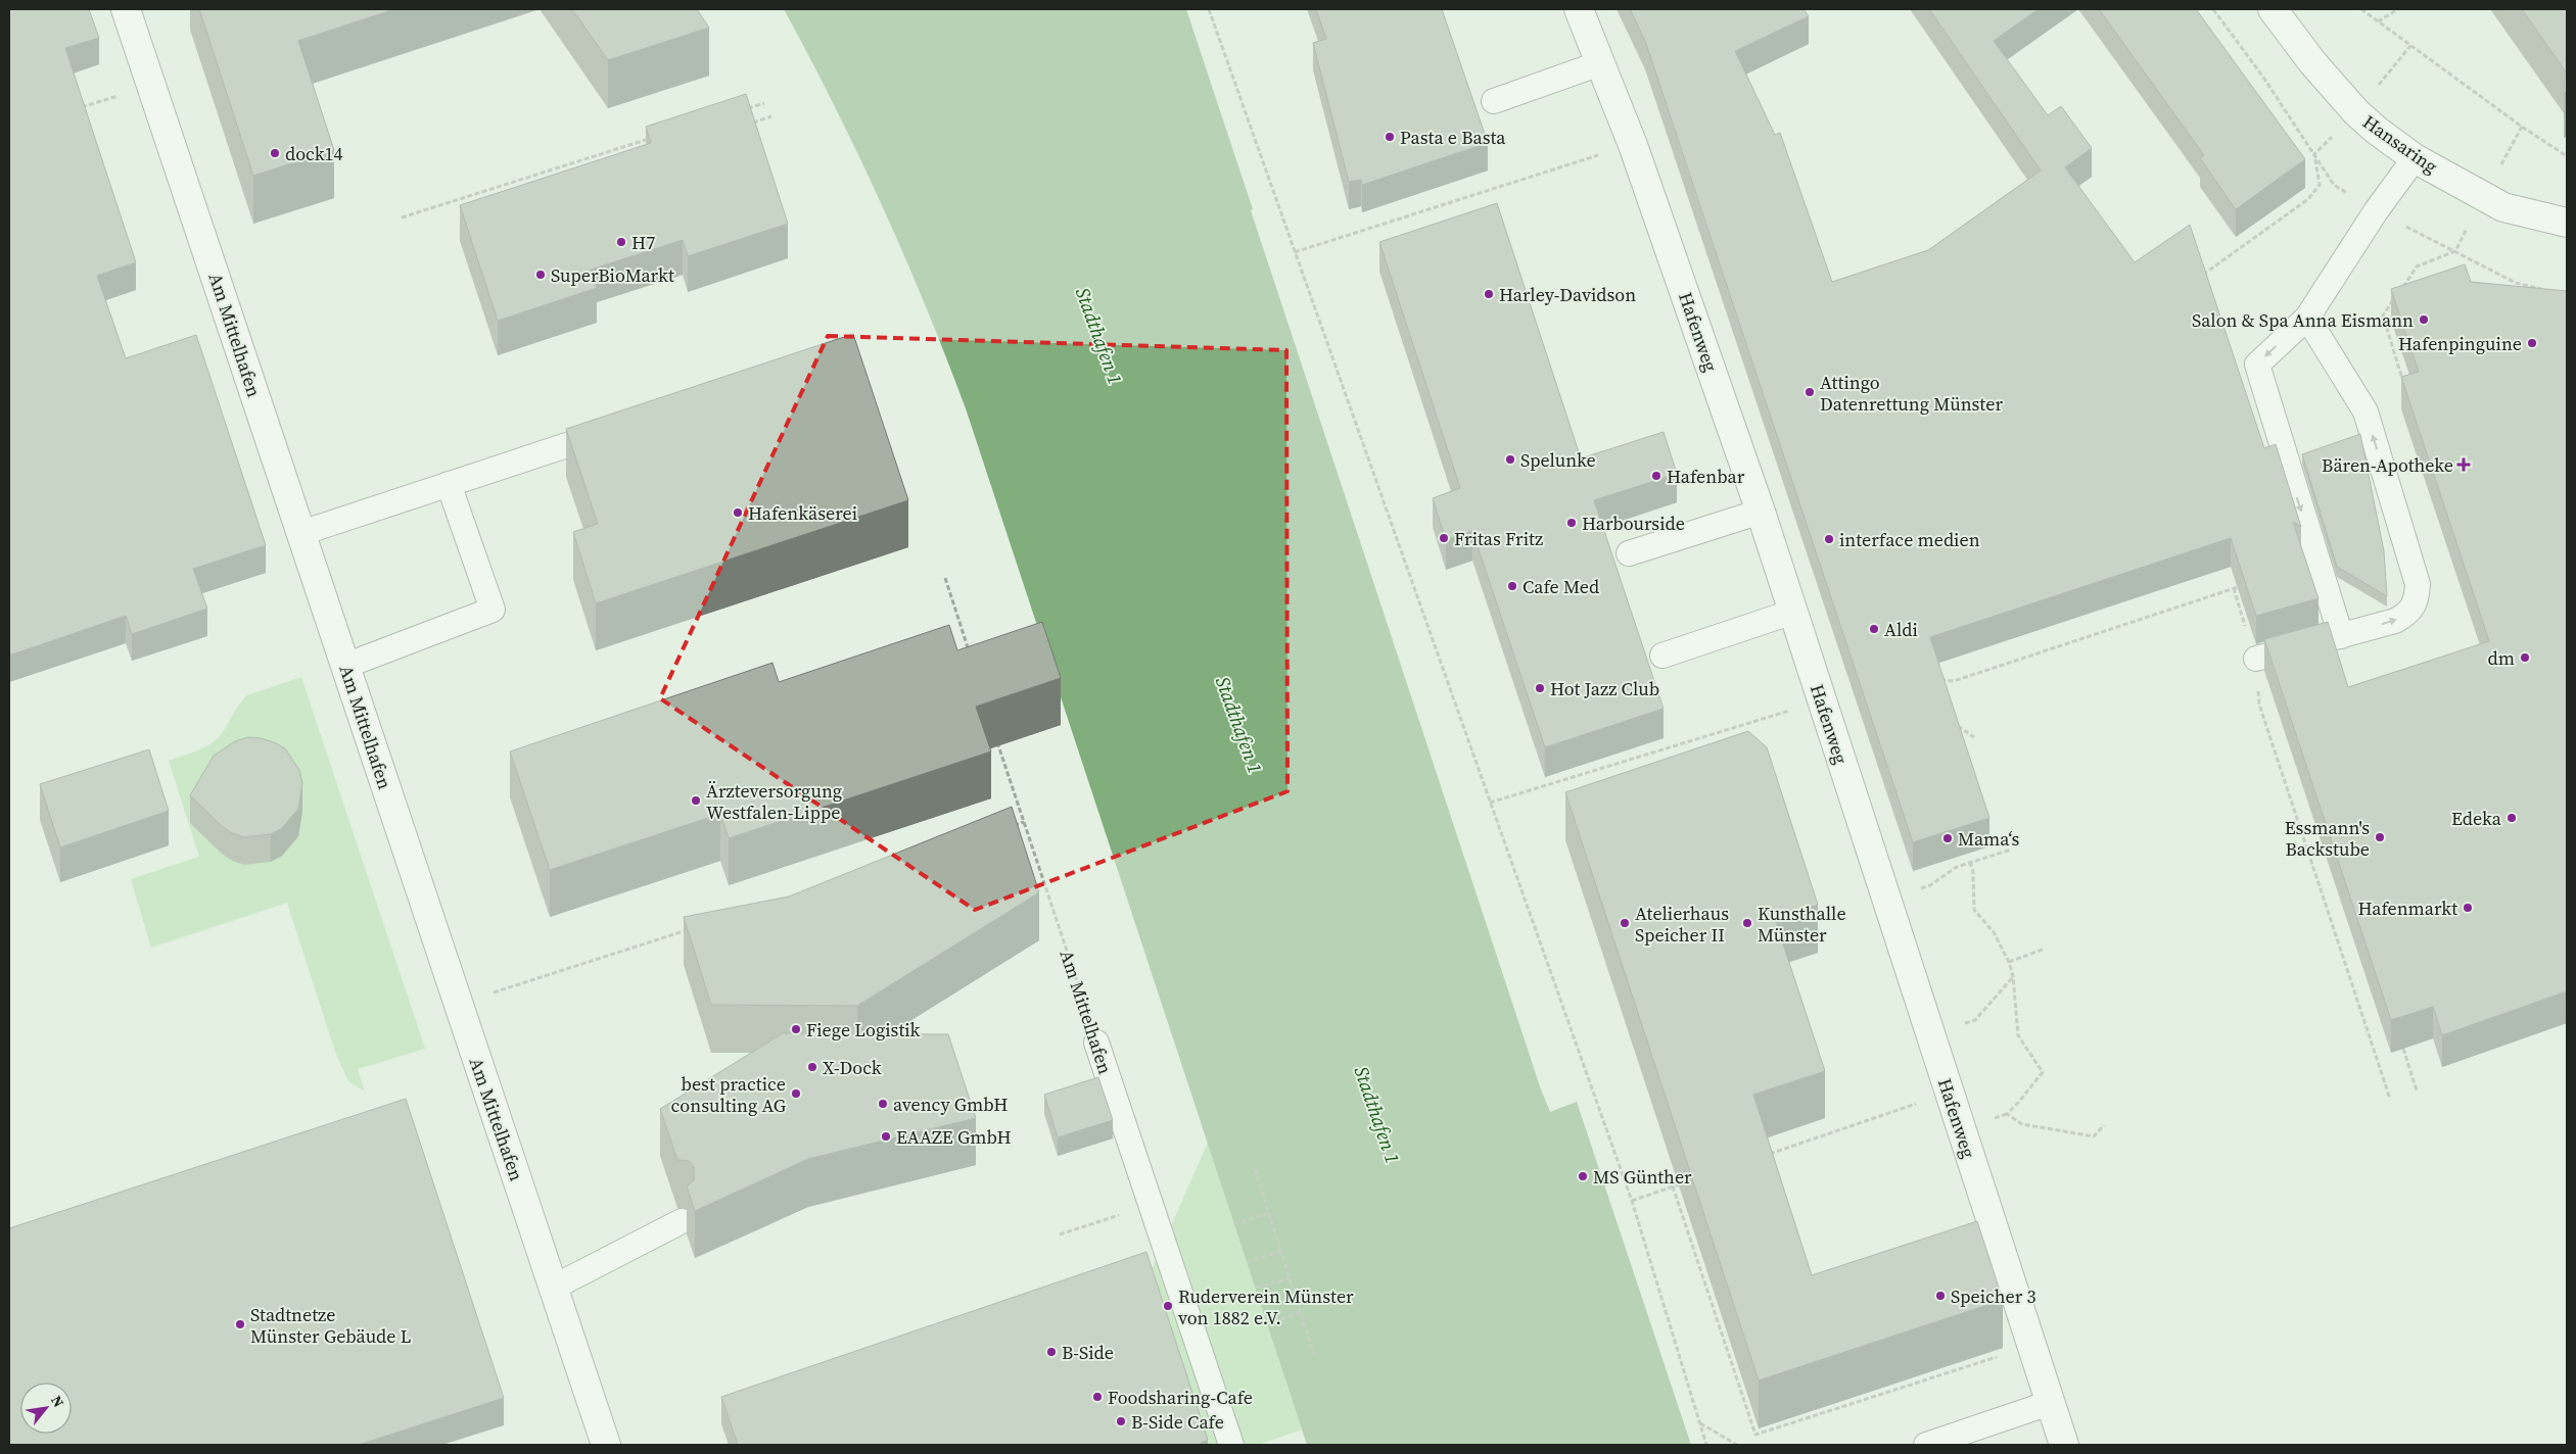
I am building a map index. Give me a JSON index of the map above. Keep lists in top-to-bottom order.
{
  "streets": {
    "street": ["Hansaring", "Hafenweg", "Am Mittelhafen"]
  },
  "water": ["Stadthafen 1"],
  "places": {
    "other": [
      "Pasta e Basta",
      "dock14",
      "H7",
      "SuperBioMarkt",
      "Harley-Davidson",
      "Salon & Spa Anna Eismann",
      "Hafenpinguine",
      "Attingo Datenrettung Münster",
      "Spelunke",
      "Hafenbar",
      "Hafenkäserei",
      "Harbourside",
      "Fritas Fritz",
      "interface medien",
      "Cafe Med",
      "Aldi",
      "dm",
      "Hot Jazz Club",
      "Ärzteversorgung Westfalen-Lippe",
      "Edeka",
      "Essmann's Backstube",
      "Mama‘s",
      "Hafenmarkt",
      "Atelierhaus Speicher II",
      "Kunsthalle Münster",
      "Fiege Logistik",
      "X-Dock",
      "best practice consulting AG",
      "avency GmbH",
      "EAAZE GmbH",
      "MS Günther",
      "Speicher 3",
      "Ruderverein Münster von 1882 e.V.",
      "Stadtnetze Münster Gebäude L",
      "B-Side",
      "Foodsharing-Cafe",
      "B-Side Cafe"
    ],
    "health": ["Bären-Apotheke"]
  },
  "north": "top right"
}
